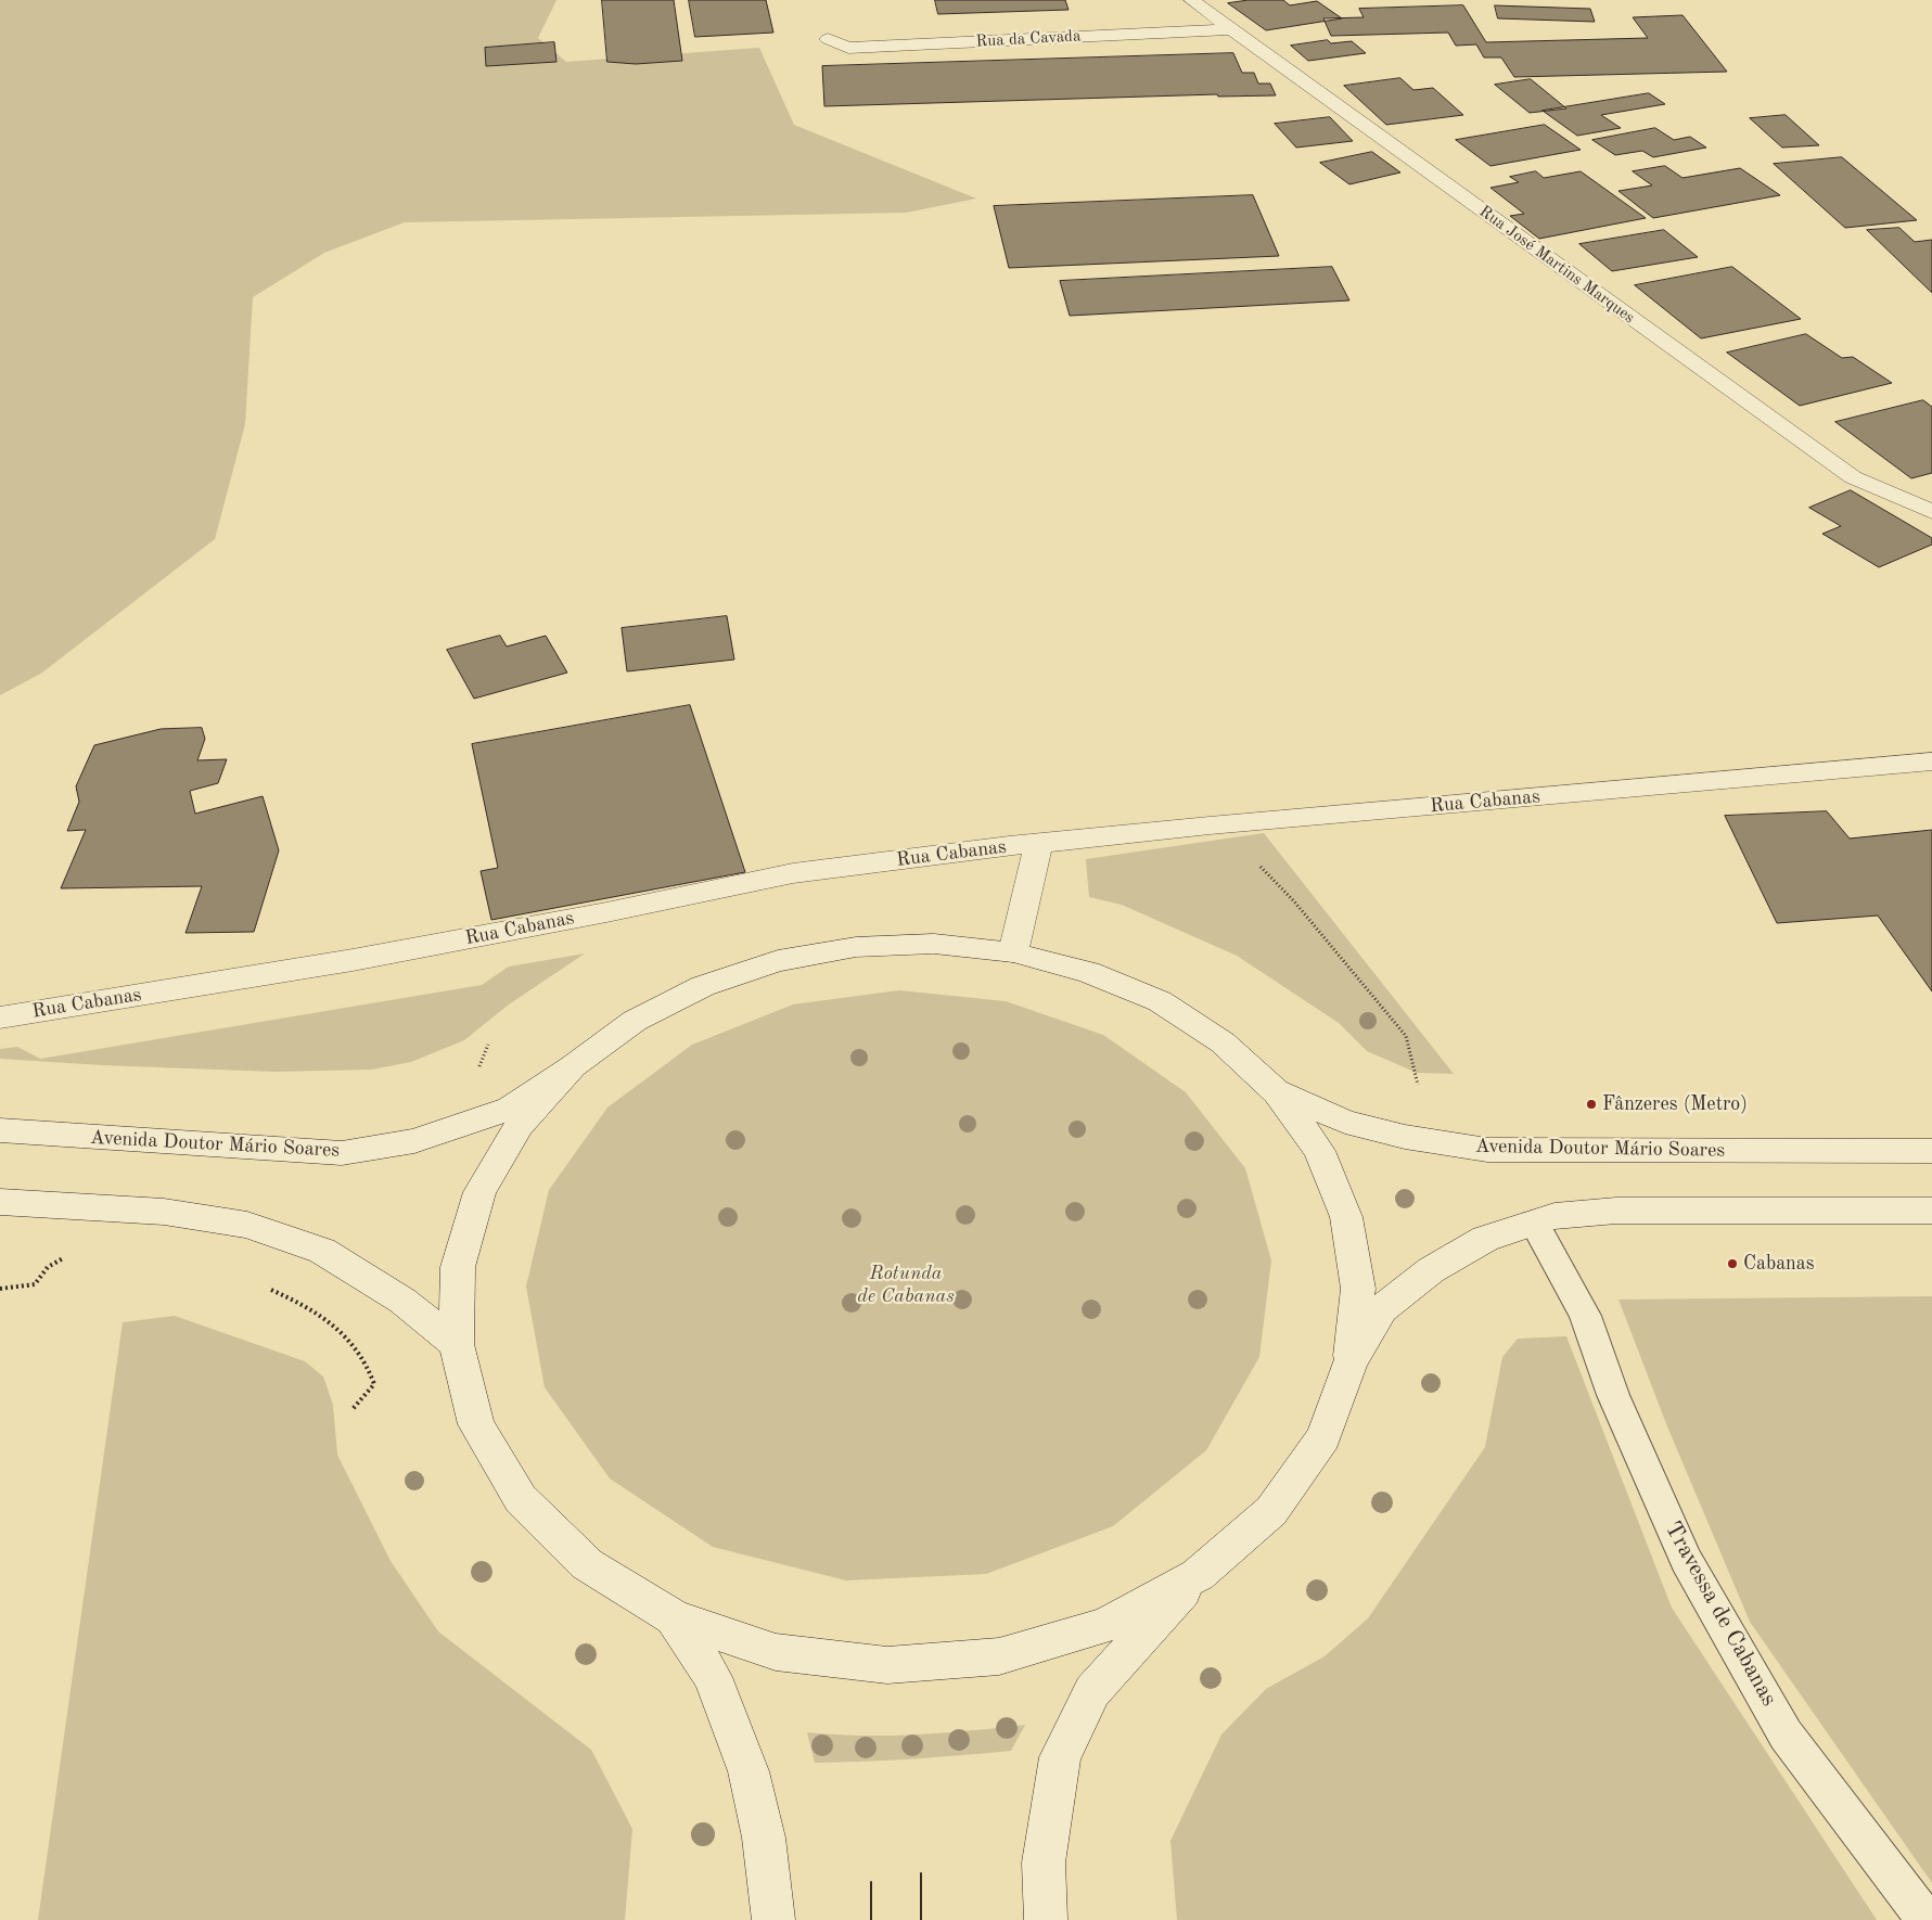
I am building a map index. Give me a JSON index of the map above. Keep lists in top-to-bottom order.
{
  "streets": {
    "main road": [
      "Rua da Cavada",
      "Rua José Martins Marques",
      "Rua Cabanas",
      "Avenida Doutor Mário Soares"
    ],
    "lane": ["Travessa de Cabanas"]
  },
  "crossings": [
    ["Rua da Cavada", "Rua José Martins Marques"],
    ["Rua Cabanas", "Avenida Doutor Mário Soares"],
    ["Avenida Doutor Mário Soares", "Travessa de Cabanas"]
  ],
  "parks": ["Rotunda de Cabanas"],
  "places": ["Fânzeres (Metro)", "Cabanas"]
}
